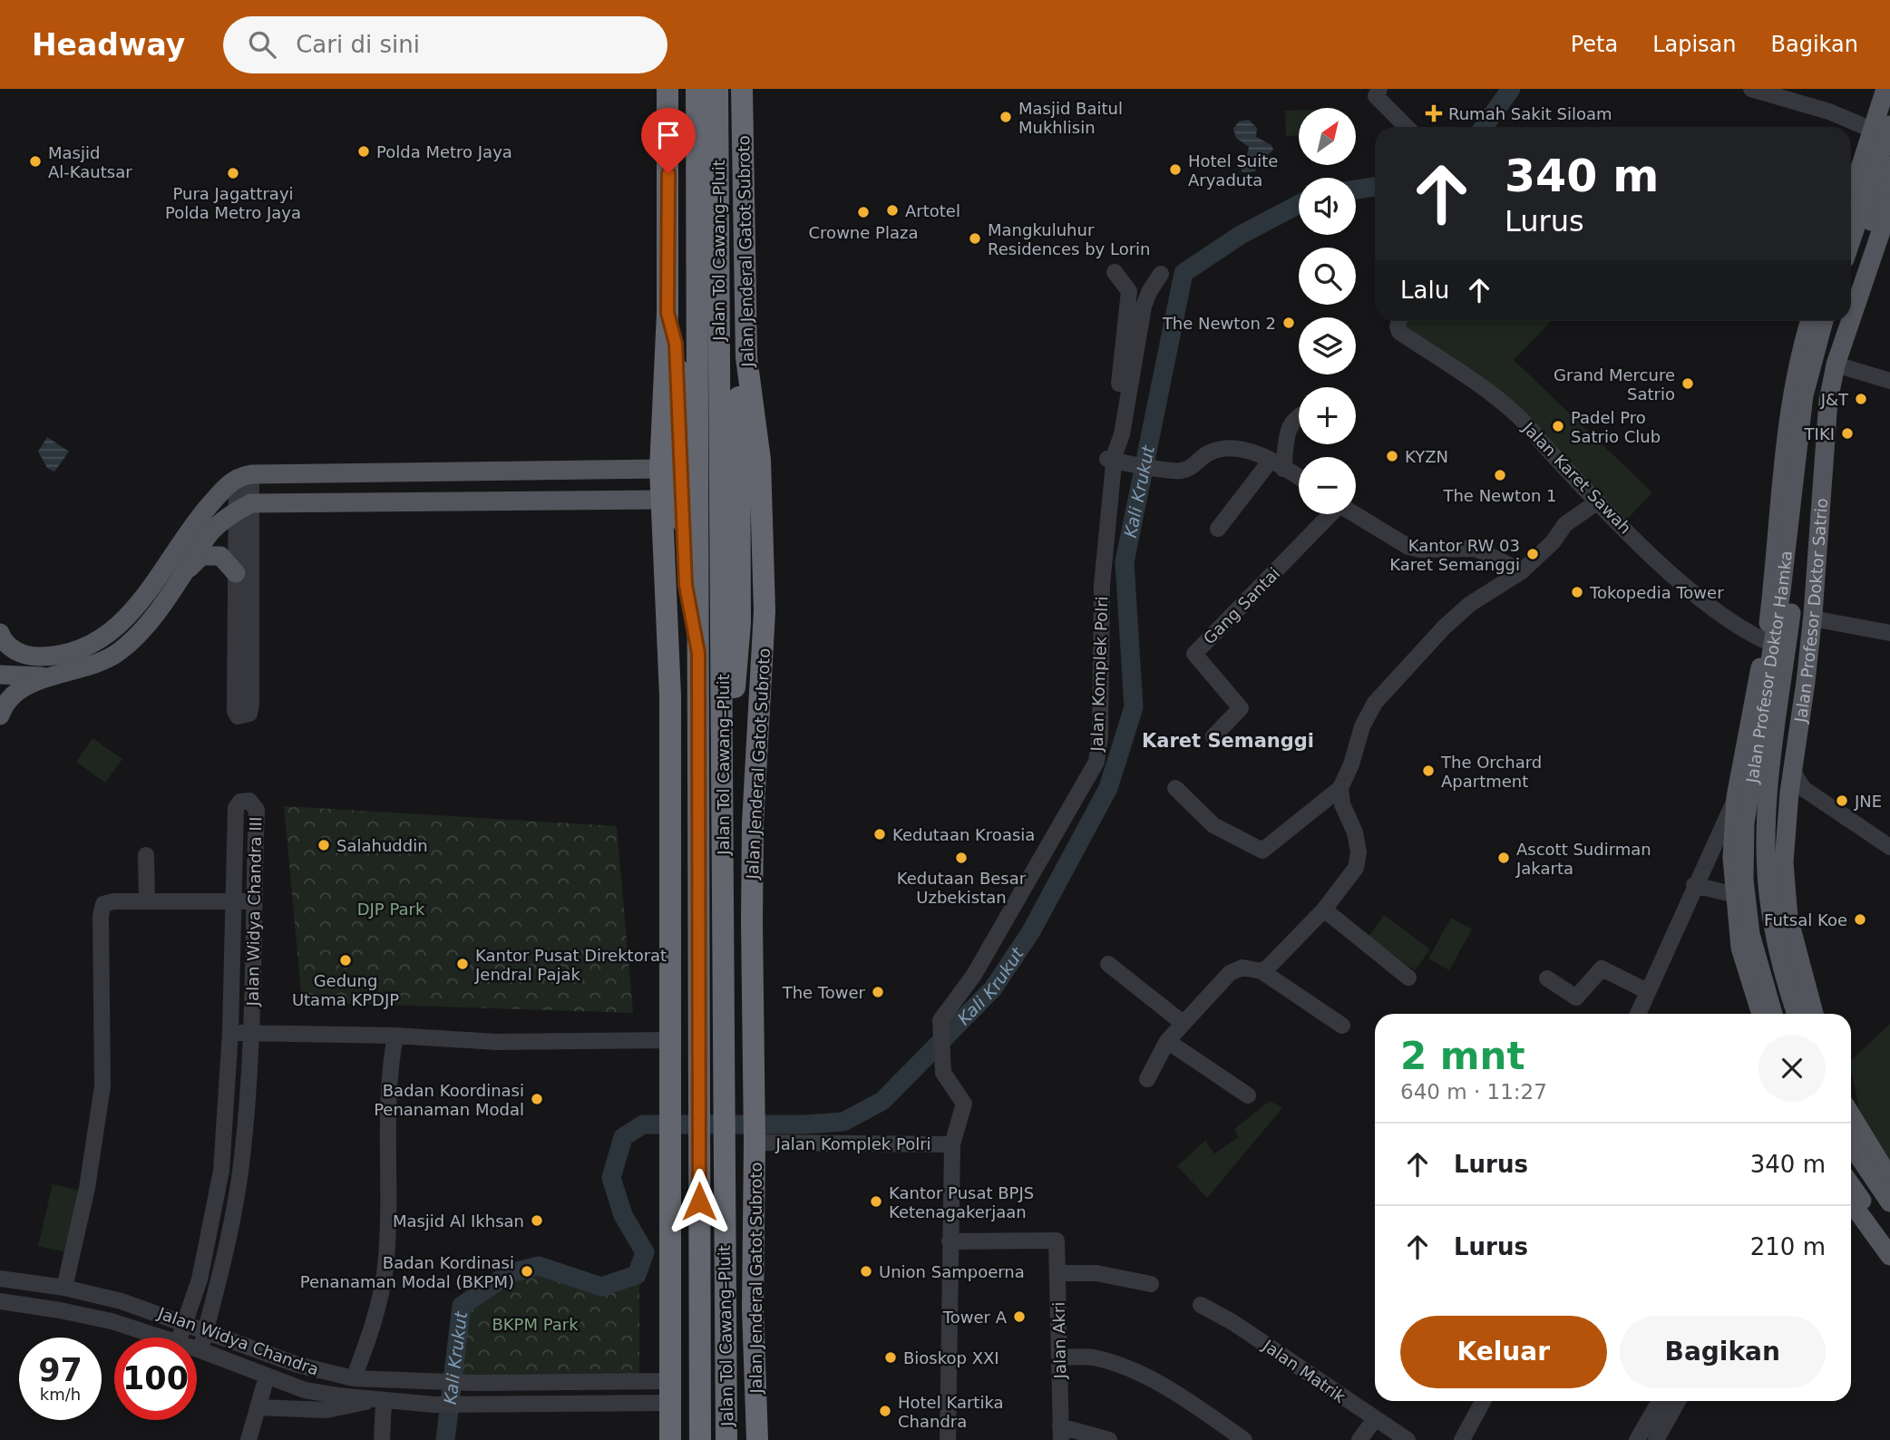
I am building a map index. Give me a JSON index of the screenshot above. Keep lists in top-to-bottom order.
{
  "streets": {
    "highway": ["Jalan Tol Cawang–Pluit", "Jalan Jenderal Gatot Subroto"],
    "main road": ["Jalan Profesor Doktor Satrio", "Jalan Profesor Doktor Hamka"],
    "street": [
      "Jalan Karet Sawah",
      "Gang Santai",
      "Jalan Komplek Polri",
      "Jalan Widya Chandra III",
      "Jalan Akri",
      "Jalan Widya Chandra",
      "Jalan Matrik"
    ]
  },
  "crossings": [
    ["Jalan Jenderal Gatot Subroto", "Jalan Komplek Polri"],
    ["Jalan Komplek Polri", "Jalan Akri"],
    ["Jalan Widya Chandra III", "Jalan Widya Chandra"]
  ],
  "districts": ["Karet Semanggi"],
  "water": ["Kali Krukut"],
  "parks": ["DJP Park", "BKPM Park"],
  "places": {
    "health": ["Rumah Sakit Siloam"],
    "other": [
      "Masjid Baitul Mukhlisin",
      "Polda Metro Jaya",
      "Masjid Al-Kautsar",
      "Hotel Suite Aryaduta",
      "Pura Jagattrayi Polda Metro Jaya",
      "Artotel",
      "Crowne Plaza",
      "Mangkuluhur Residences by Lorin",
      "The Newton 2",
      "Grand Mercure Satrio",
      "J&T",
      "Padel Pro Satrio Club",
      "TIKI",
      "KYZN",
      "The Newton 1",
      "Kantor RW 03 Karet Semanggi",
      "Tokopedia Tower",
      "The Orchard Apartment",
      "JNE",
      "Kedutaan Kroasia",
      "Salahuddin",
      "Kedutaan Besar Uzbekistan",
      "Ascott Sudirman Jakarta",
      "Futsal Koe",
      "Gedung Utama KPDJP",
      "Kantor Pusat Direktorat Jendral Pajak",
      "The Tower",
      "Badan Koordinasi Penanaman Modal",
      "Kantor Pusat BPJS Ketenagakerjaan",
      "Masjid Al Ikhsan",
      "Badan Kordinasi Penanaman Modal (BKPM)",
      "Union Sampoerna",
      "Tower A",
      "Bioskop XXI",
      "Hotel Kartika Chandra"
    ]
  },
  "north": "top right",
  "page": {
    "header": "Headway",
    "search": "Cari di sini",
    "nav": ["Peta", "Lapisan", "Bagikan"],
    "map_buttons": ["+", "−"],
    "turn": ["340 m", "Lurus"],
    "then": "Lalu",
    "heading": ["2 mnt", "640 m · 11:27"],
    "list": [
      {
        "name": "Lurus",
        "value": "340 m"
      },
      {
        "name": "Lurus",
        "value": "210 m"
      }
    ],
    "buttons": ["Keluar", "Bagikan"],
    "speed": "97 km/h",
    "limit": "100"
  }
}
